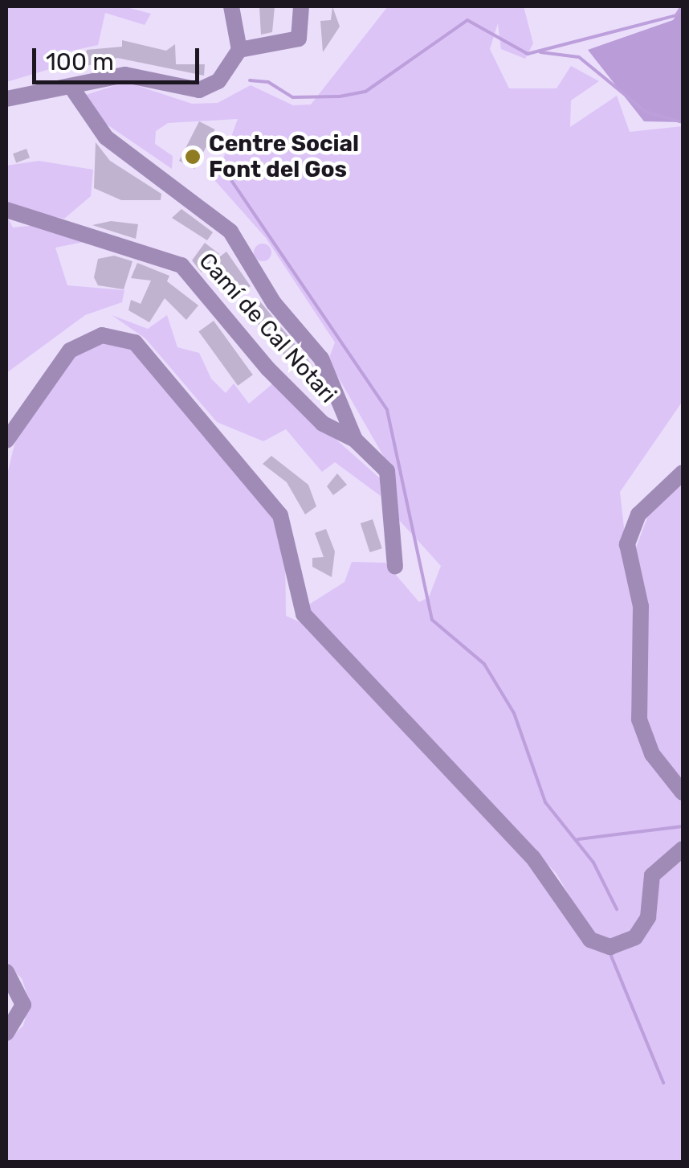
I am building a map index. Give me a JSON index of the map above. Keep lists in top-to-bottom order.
{
  "streets": {
    "street": ["Camí de Cal Notari"]
  },
  "places": ["Centre Social Font del Gos"],
  "scale_bar": "100 m"
}
